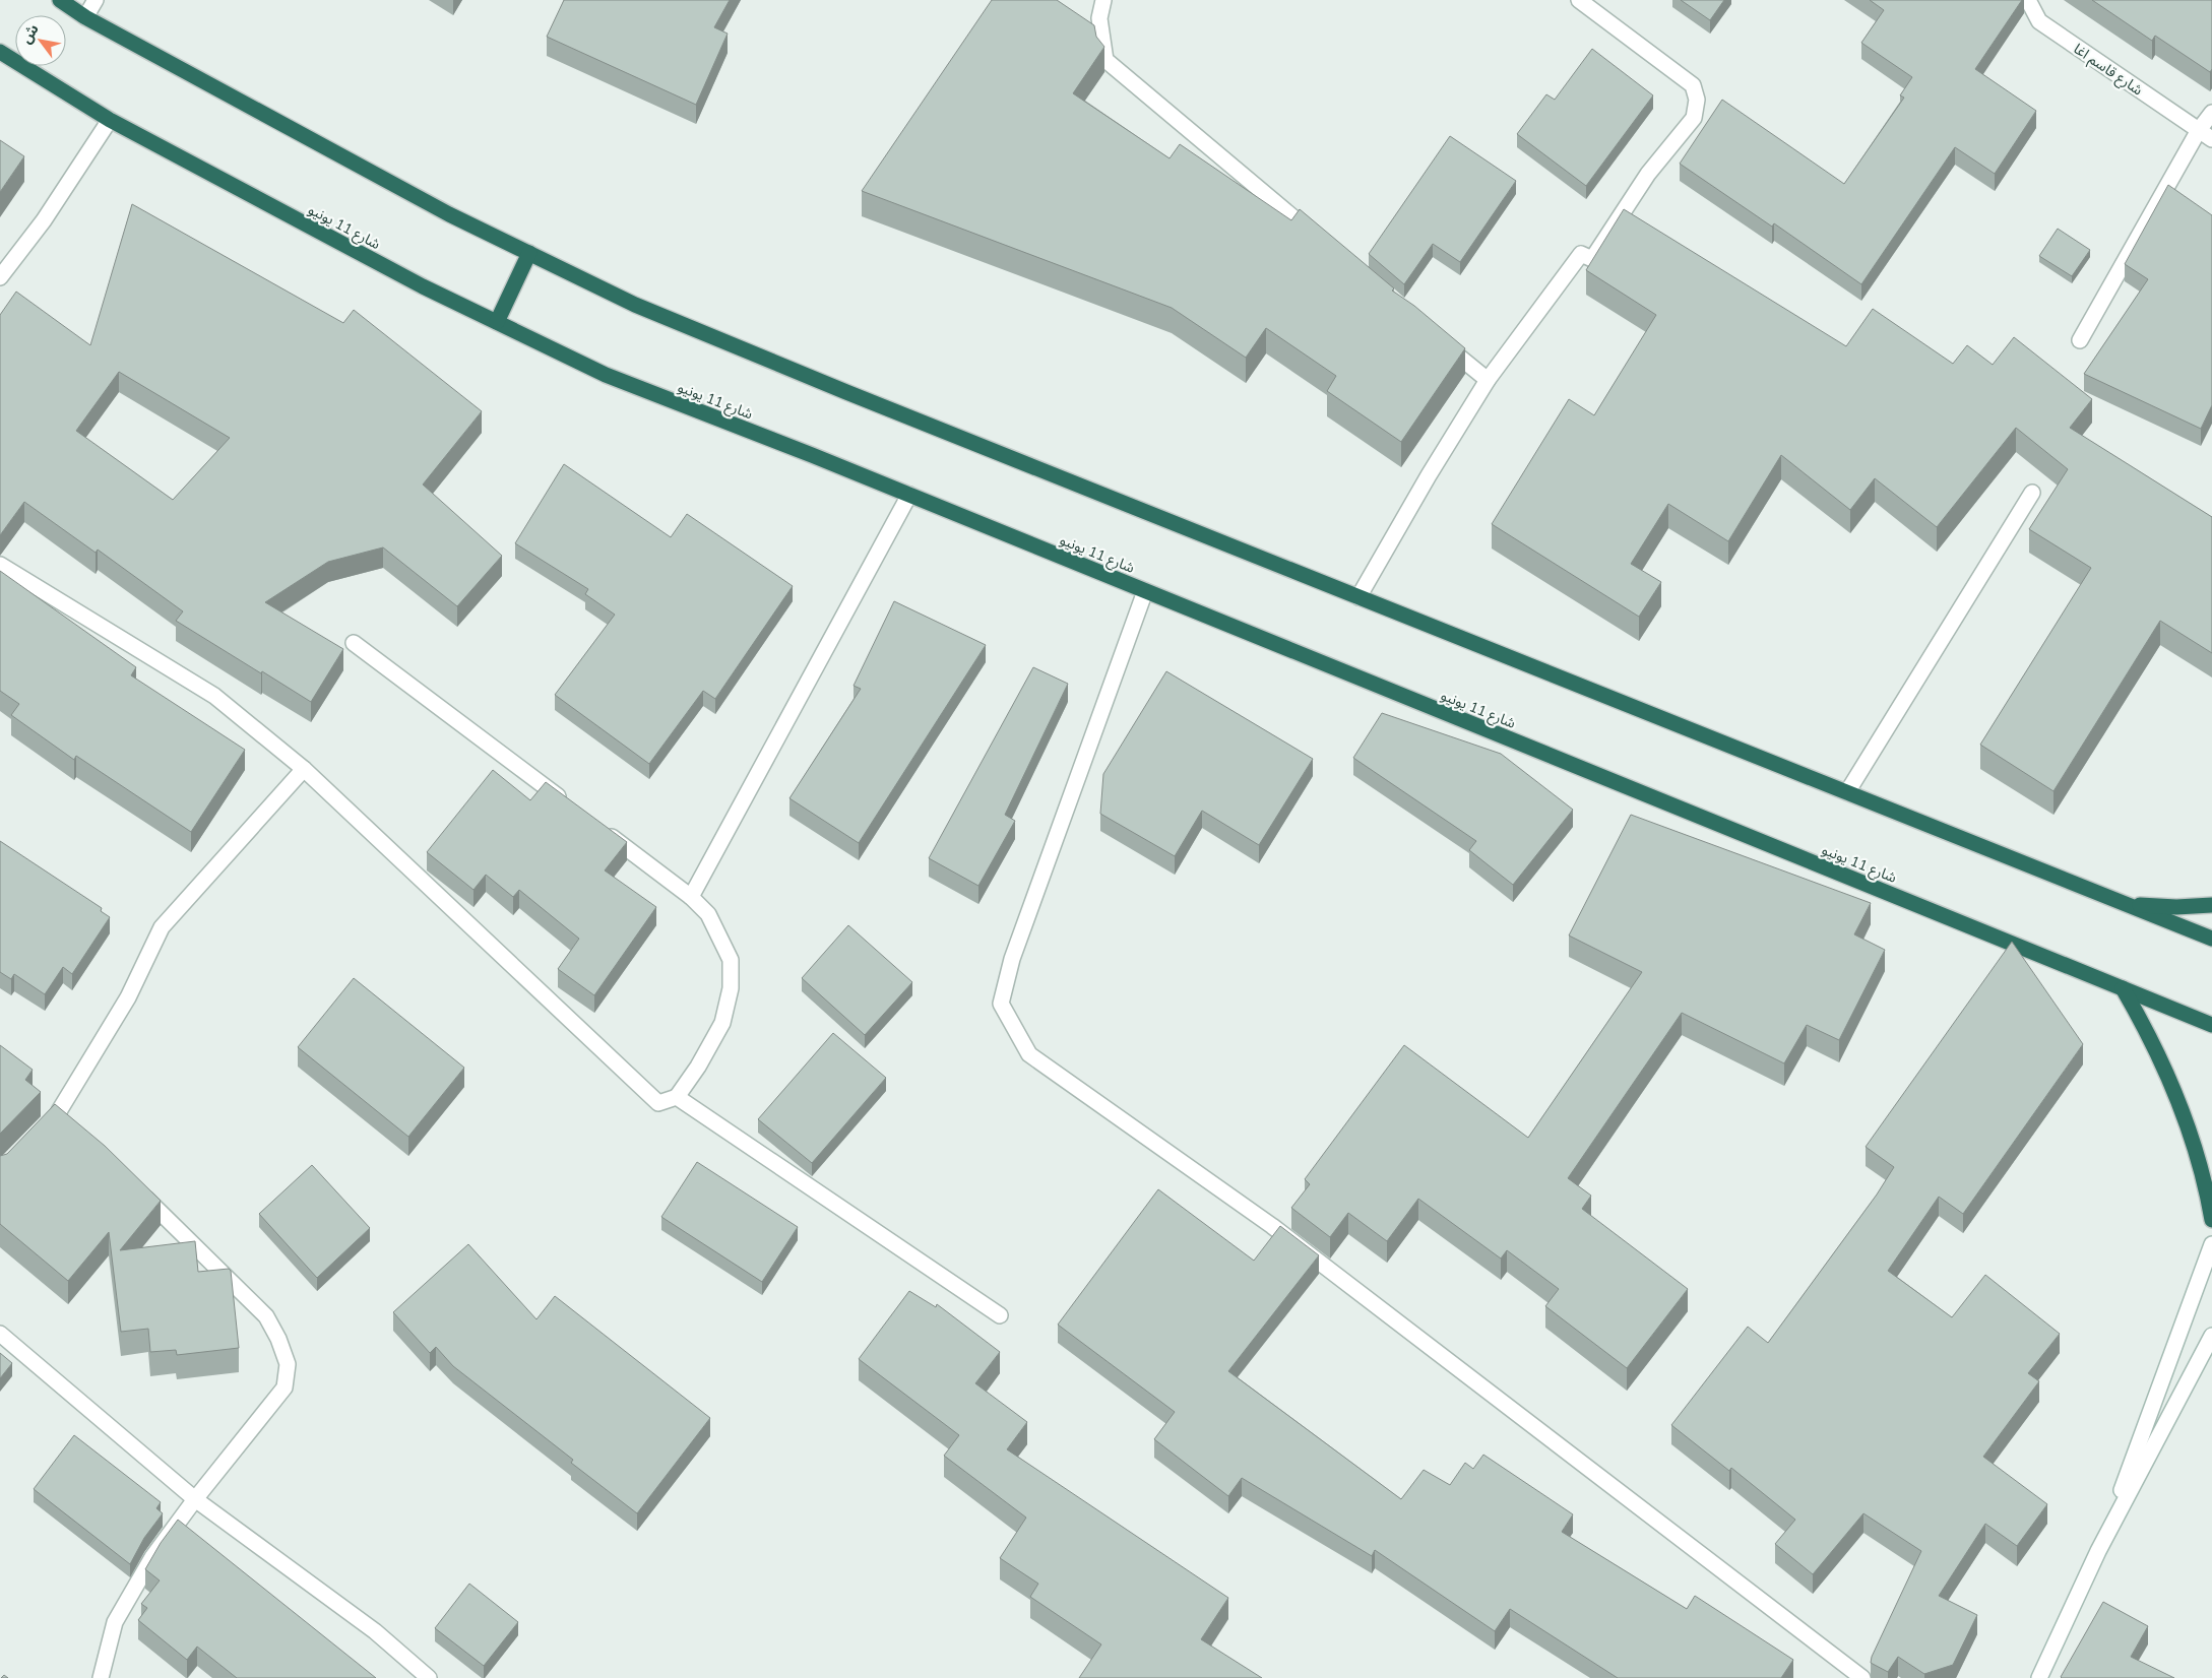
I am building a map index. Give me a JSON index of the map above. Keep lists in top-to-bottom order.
{
  "streets": {
    "highway": ["شارع 11 يونيو"],
    "street": ["شارع قاسم اغا"]
  },
  "north": "top left"
}
